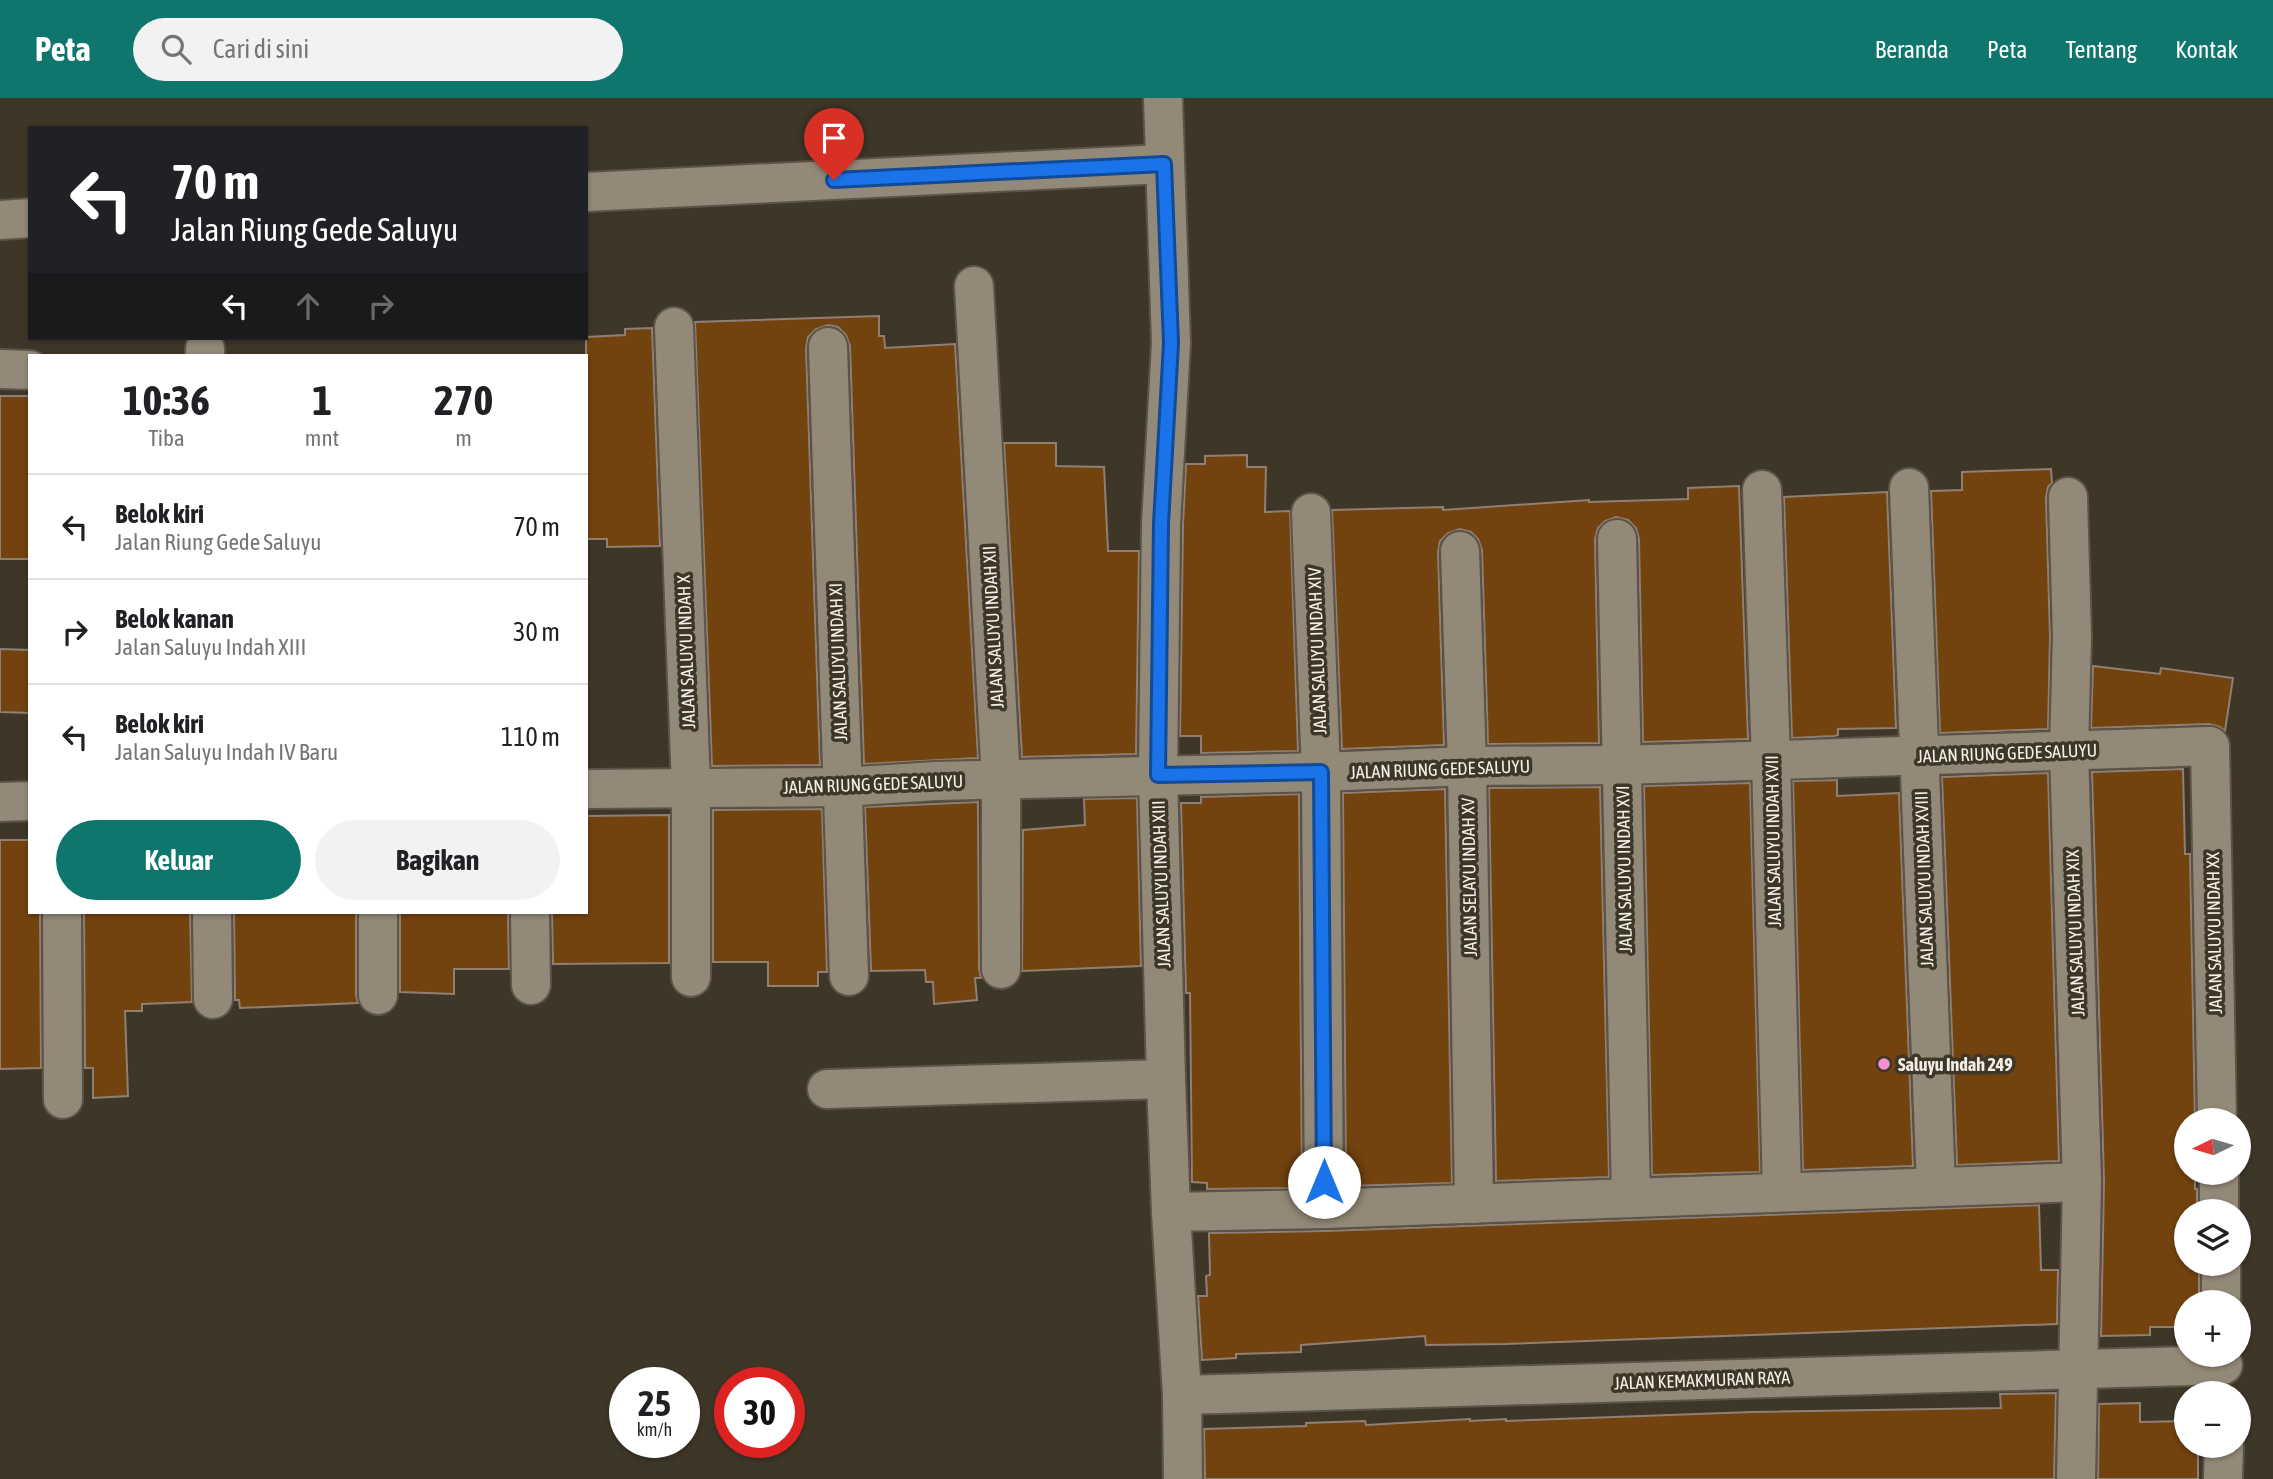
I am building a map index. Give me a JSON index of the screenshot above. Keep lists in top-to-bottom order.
{
  "streets": {
    "street": [
      "JALAN SALUYU INDAH XII",
      "JALAN SALUYU INDAH XIV",
      "JALAN SALUYU INDAH X",
      "JALAN SALUYU INDAH XI",
      "JALAN RIUNG GEDE SALUYU",
      "JALAN SALUYU INDAH XVII",
      "JALAN SALUYU INDAH XVI",
      "JALAN SELAYU INDAH XV",
      "JALAN SALUYU INDAH XVIII",
      "JALAN SALUYU INDAH XIII",
      "JALAN SALUYU INDAH XIX",
      "JALAN SALUYU INDAH XX",
      "JALAN KEMAKMURAN RAYA"
    ]
  },
  "crossings": [
    ["JALAN SALUYU INDAH XII", "JALAN RIUNG GEDE SALUYU"],
    ["JALAN SALUYU INDAH XIV", "JALAN RIUNG GEDE SALUYU"],
    ["JALAN SALUYU INDAH X", "JALAN RIUNG GEDE SALUYU"],
    ["JALAN SALUYU INDAH XI", "JALAN RIUNG GEDE SALUYU"],
    ["JALAN RIUNG GEDE SALUYU", "JALAN SALUYU INDAH XVII"],
    ["JALAN RIUNG GEDE SALUYU", "JALAN SALUYU INDAH XVI"],
    ["JALAN RIUNG GEDE SALUYU", "JALAN SELAYU INDAH XV"],
    ["JALAN RIUNG GEDE SALUYU", "JALAN SALUYU INDAH XVIII"],
    ["JALAN RIUNG GEDE SALUYU", "JALAN SALUYU INDAH XIII"],
    ["JALAN RIUNG GEDE SALUYU", "JALAN SALUYU INDAH XIX"],
    ["JALAN RIUNG GEDE SALUYU", "JALAN SALUYU INDAH XX"],
    ["JALAN SALUYU INDAH XIII", "JALAN KEMAKMURAN RAYA"],
    ["JALAN SALUYU INDAH XIX", "JALAN KEMAKMURAN RAYA"]
  ],
  "places": ["Saluyu Indah 249"],
  "north": "left",
  "page": {
    "header": "Peta",
    "search": "Cari di sini",
    "nav": [
      "Beranda",
      "Peta",
      "Tentang",
      "Kontak"
    ],
    "turn": ["70 m", "Jalan Riung Gede Saluyu"],
    "eta": [
      "10:36",
      "Tiba",
      "1",
      "mnt",
      "270",
      "m"
    ],
    "list": [
      {
        "name": "Belok kiri",
        "note": "Jalan Riung Gede Saluyu",
        "value": "70 m"
      },
      {
        "name": "Belok kanan",
        "note": "Jalan Saluyu Indah XIII",
        "value": "30 m"
      },
      {
        "name": "Belok kiri",
        "note": "Jalan Saluyu Indah IV Baru",
        "value": "110 m"
      }
    ],
    "buttons": ["Keluar", "Bagikan"],
    "map_buttons": ["+", "−"],
    "speed": "25 km/h",
    "limit": "30"
  }
}
